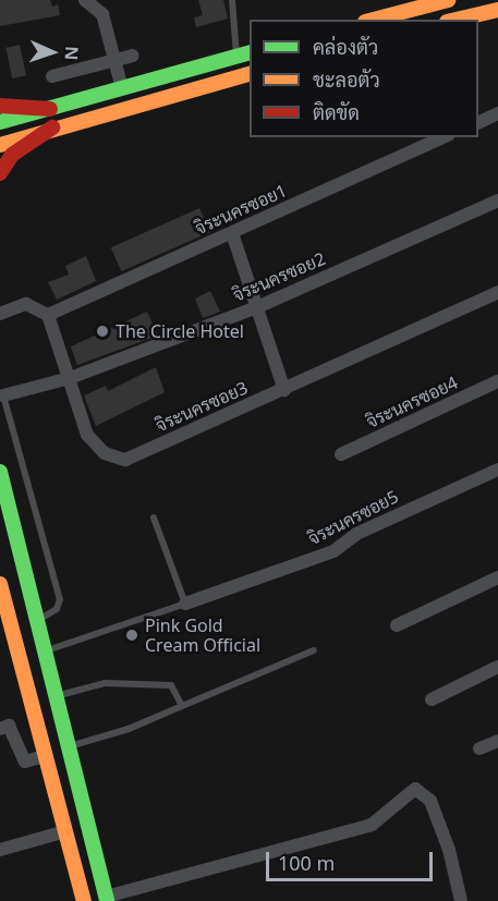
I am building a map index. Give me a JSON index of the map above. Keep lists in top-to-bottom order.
{
  "streets": {
    "street": [
      "จิระนครซอย1",
      "จิระนครซอย2",
      "จิระนครซอย4",
      "จิระนครซอย3",
      "จิระนครซอย5"
    ]
  },
  "crossings": [
    ["จิระนครซอย1", "จิระนครซอย3"],
    ["จิระนครซอย2", "จิระนครซอย3"]
  ],
  "places": ["The Circle Hotel", "Pink Gold Cream Official"],
  "legend": ["คล่องตัว", "ชะลอตัว", "ติดขัด"],
  "scale_bar": "100 m",
  "north": "right"
}
